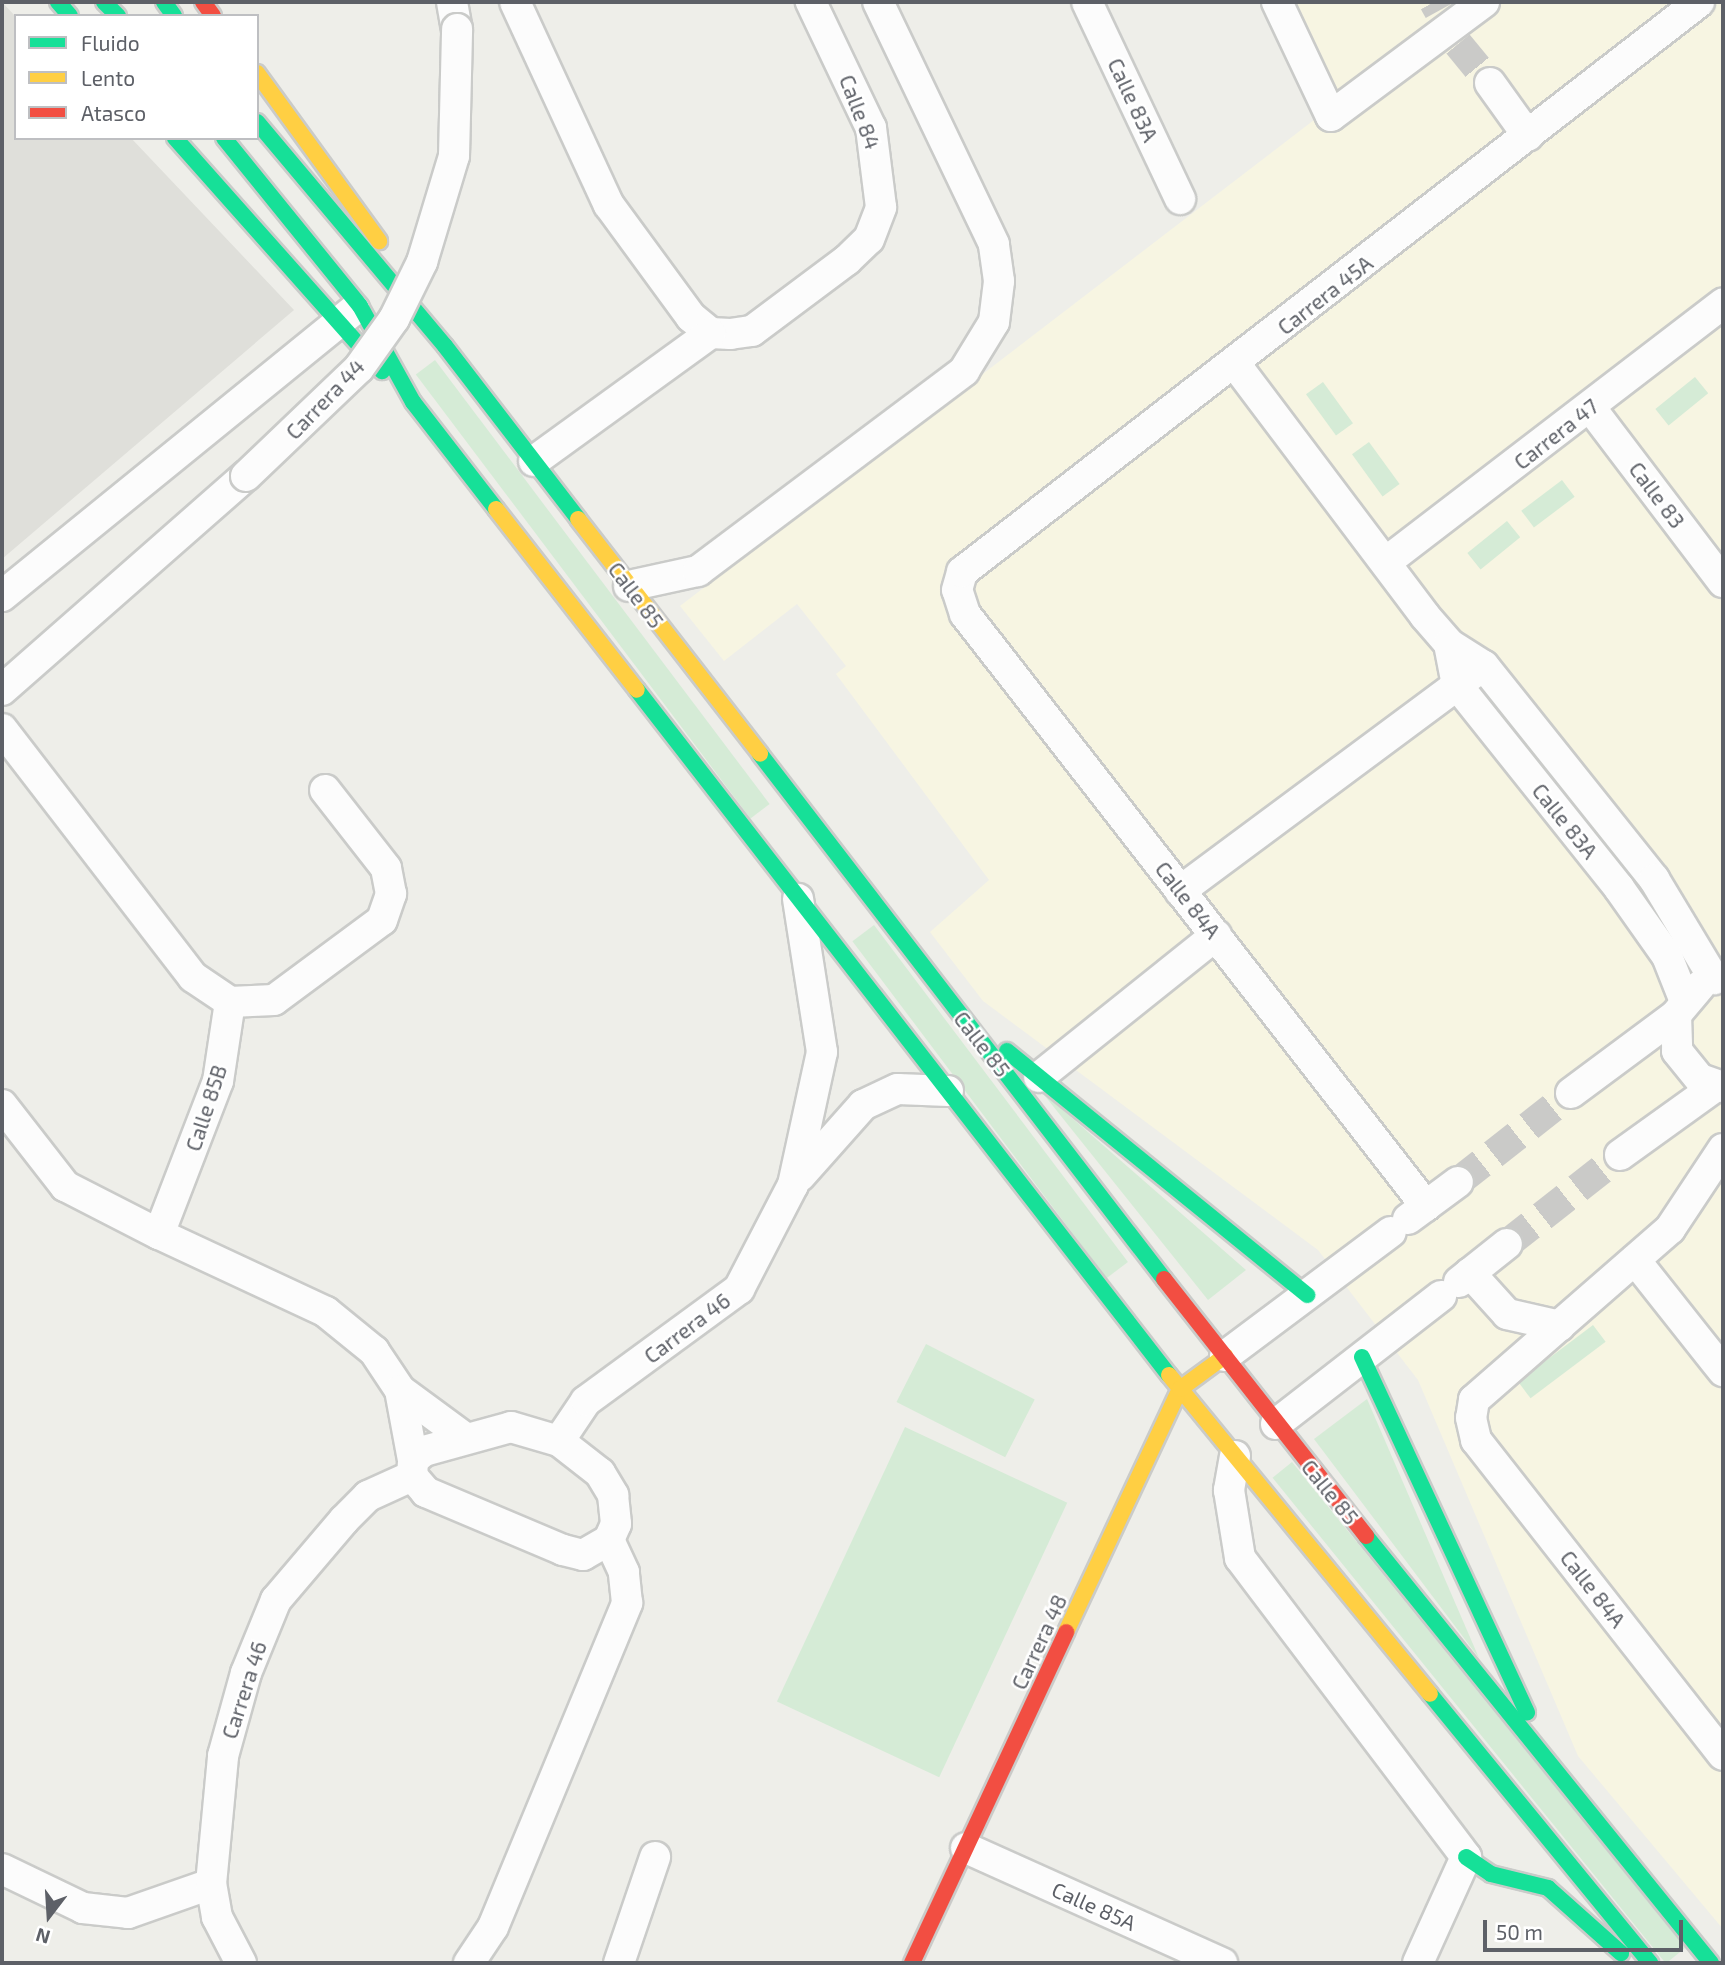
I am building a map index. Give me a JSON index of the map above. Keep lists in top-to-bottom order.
{
  "streets": {
    "main road": ["Calle 85", "Carrera 48"],
    "street": [
      "Calle 83A",
      "Calle 84",
      "Carrera 45A",
      "Carrera 44",
      "Carrera 47",
      "Calle 83",
      "Calle 84A",
      "Calle 85B",
      "Carrera 46",
      "Calle 85A"
    ]
  },
  "crossings": [
    ["Calle 83A", "Carrera 45A"],
    ["Calle 83A", "Carrera 47"],
    ["Carrera 45A", "Calle 84A"],
    ["Carrera 47", "Calle 83"],
    ["Calle 85", "Carrera 48"],
    ["Carrera 48", "Calle 85A"]
  ],
  "legend": ["Fluido", "Lento", "Atasco"],
  "scale_bar": "50 m",
  "north": "bottom"
}
